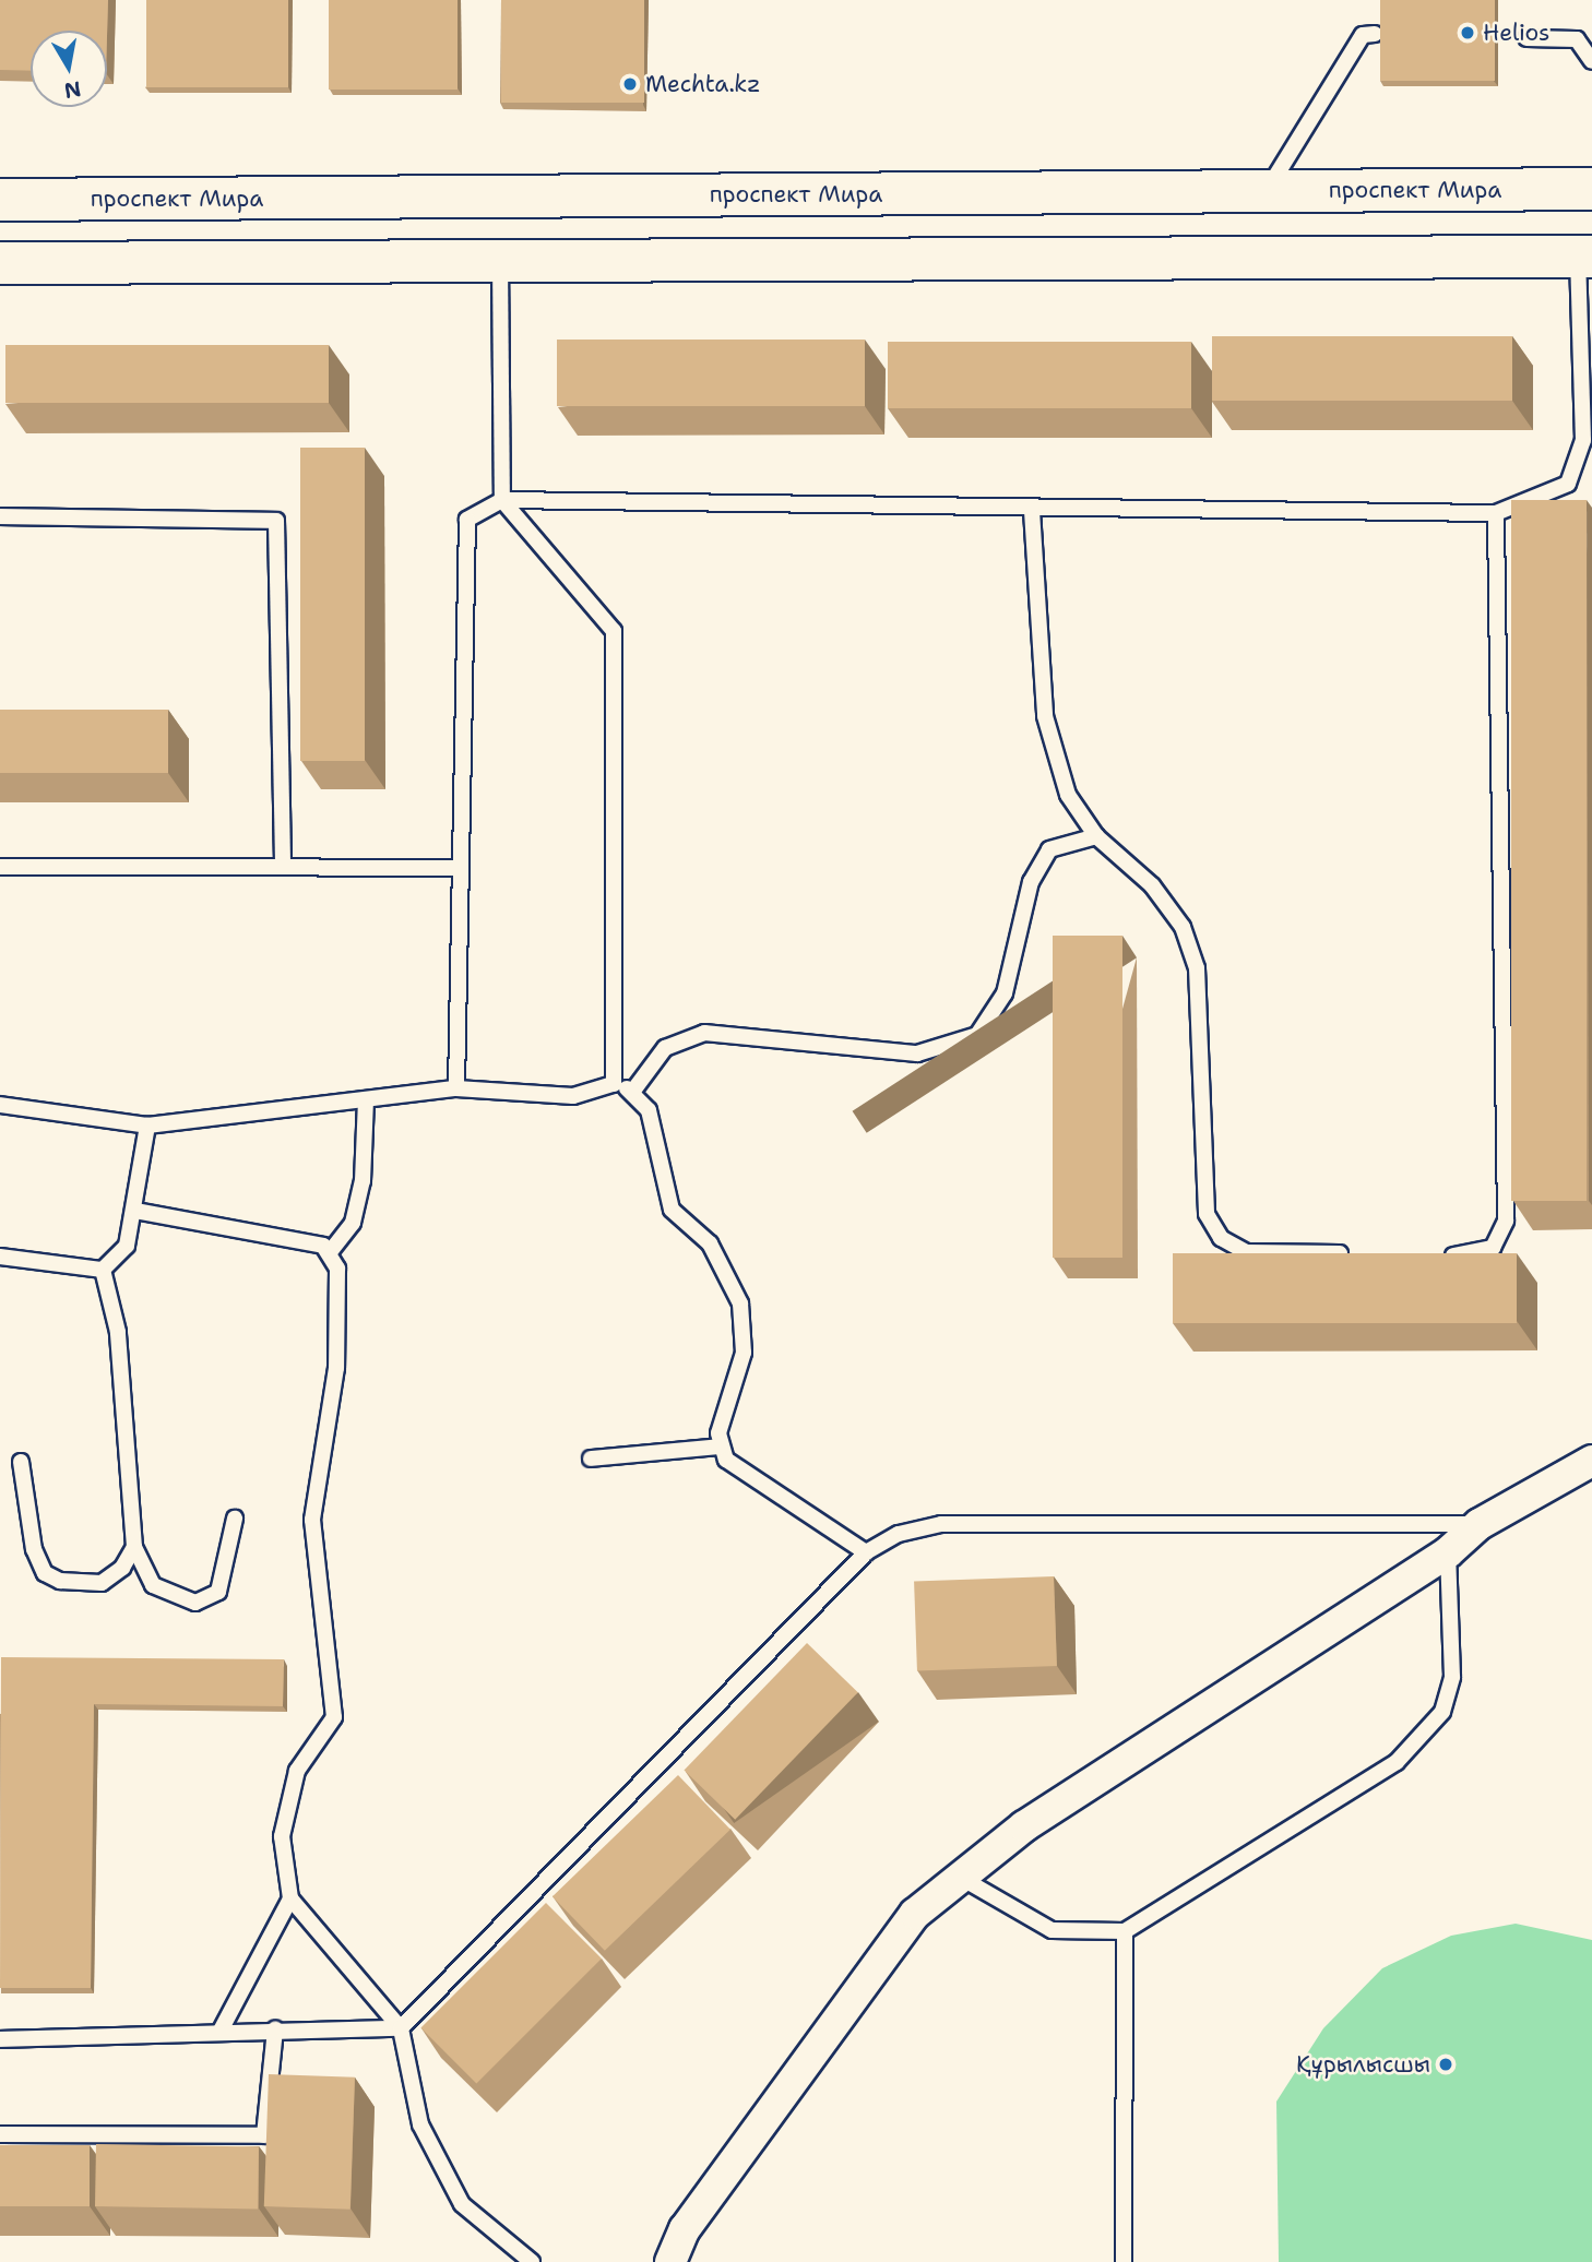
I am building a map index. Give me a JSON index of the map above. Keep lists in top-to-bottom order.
{
  "streets": {
    "main road": ["проспект Мира"]
  },
  "places": ["Helios", "Mechta.kz", "Құрылысшы"],
  "north": "bottom"
}
